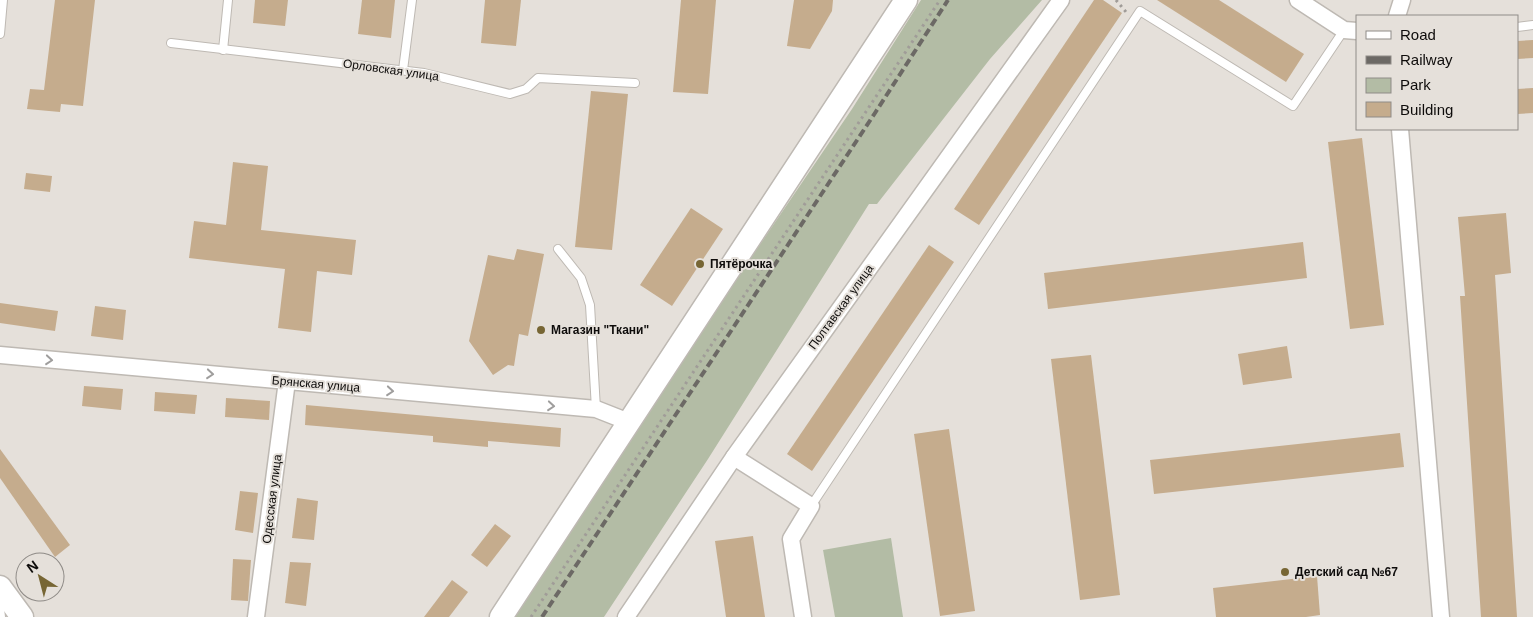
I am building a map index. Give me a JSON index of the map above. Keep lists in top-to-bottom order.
{
  "streets": {
    "street": ["Полтавская улица", "Брянская улица", "Одесская улица"],
    "lane": ["Орловская улица"]
  },
  "crossings": [
    ["Брянская улица", "Одесская улица"]
  ],
  "one_way": ["Брянская улица"],
  "places": ["Пятёрочка", "Магазин \"Ткани\"", "Детский сад №67"],
  "legend": [
    "Road",
    "Railway",
    "Park",
    "Building"
  ],
  "north": "top left"
}
